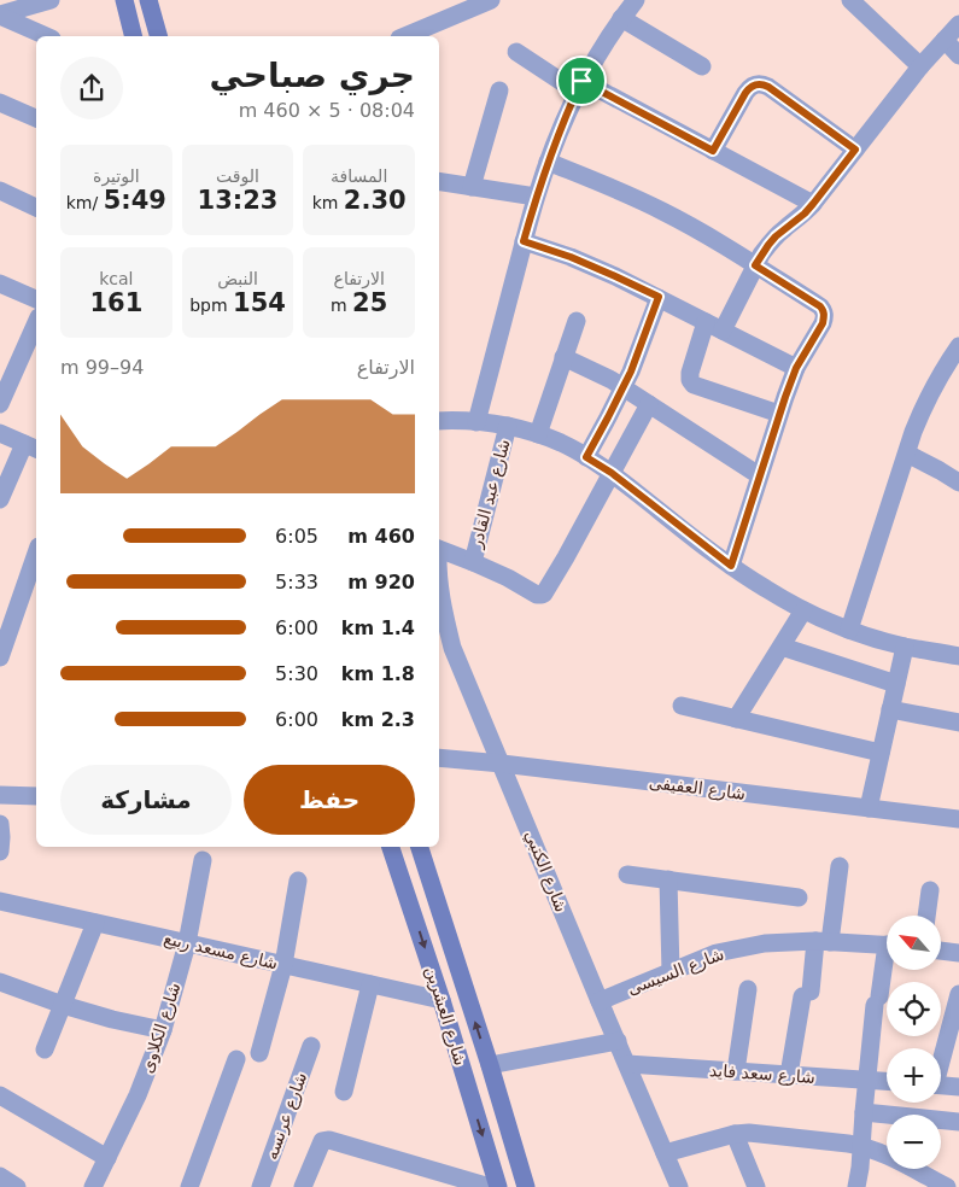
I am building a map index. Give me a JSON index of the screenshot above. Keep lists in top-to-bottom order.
{
  "streets": {
    "main road": ["شارع العشرين"],
    "street": [
      "شارع عبد القادر",
      "شارع العفيفى",
      "شارع الكتبي",
      "شارع مسعد ربيع",
      "شارع السيسى",
      "شارع الكلاوى",
      "شارع سعد فايد",
      "شارع عرنسه"
    ]
  },
  "crossings": [
    ["شارع العفيفى", "شارع الكتبي"],
    ["شارع الكتبي", "شارع السيسى"],
    ["شارع الكتبي", "شارع سعد فايد"],
    ["شارع مسعد ربيع", "شارع العشرين"],
    ["شارع مسعد ربيع", "شارع الكلاوى"]
  ],
  "north": "top left",
  "page": {
    "heading": ["جري صباحي", "08:04 · 5 × 460 m"],
    "stats": [
      ["المسافة", "2.30 km"],
      ["الوقت", "13:23"],
      ["الوتيرة", "5:49 /km"],
      ["الارتفاع", "25 m"],
      ["النبض", "154 bpm"],
      ["kcal", "161"]
    ],
    "chart": ["الارتفاع", "94–99 m"],
    "list": [
      {
        "name": "460 m",
        "note": "6:05"
      },
      {
        "name": "920 m",
        "note": "5:33"
      },
      {
        "name": "1.4 km",
        "note": "6:00"
      },
      {
        "name": "1.8 km",
        "note": "5:30"
      },
      {
        "name": "2.3 km",
        "note": "6:00"
      }
    ],
    "buttons": ["حفظ", "مشاركة"],
    "map_buttons": ["+", "−"]
  }
}
